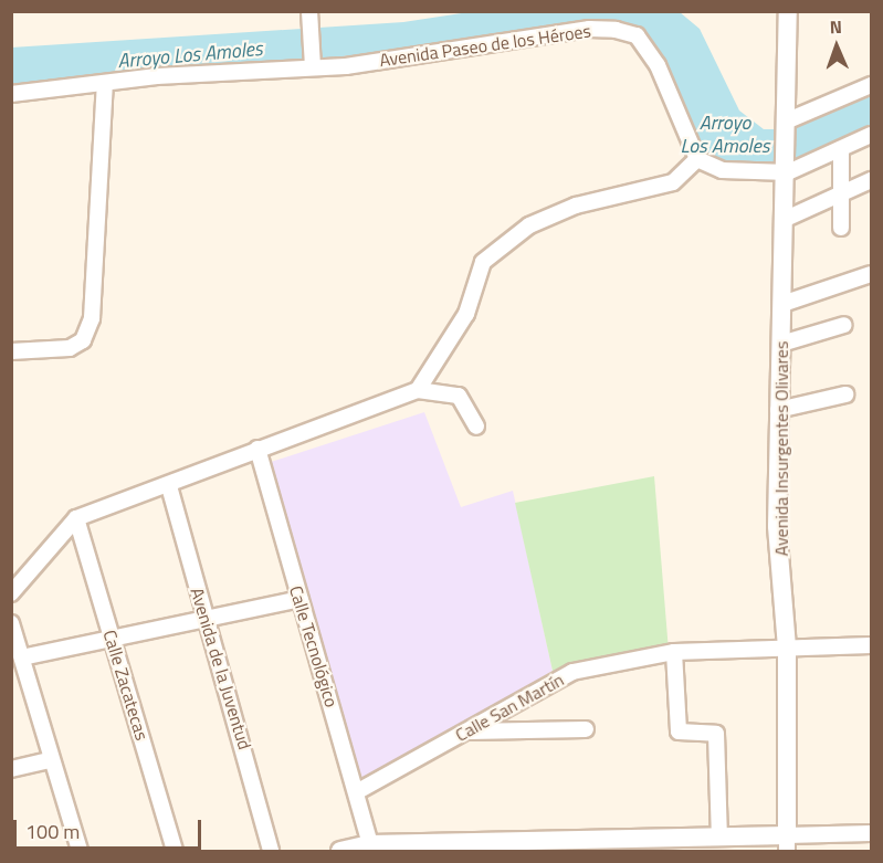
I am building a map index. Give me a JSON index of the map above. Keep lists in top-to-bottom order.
{
  "streets": {
    "street": [
      "Avenida Paseo de los Héroes",
      "Avenida Insurgentes Olivares",
      "Calle Tecnológico",
      "Avenida de la Juventud",
      "Calle Zacatecas",
      "Calle San Martín"
    ]
  },
  "crossings": [
    ["Avenida Insurgentes Olivares", "Calle San Martín"],
    ["Calle Tecnológico", "Calle San Martín"]
  ],
  "water": ["Arroyo Los Amoles"],
  "scale_bar": "100 m",
  "north": "top"
}
